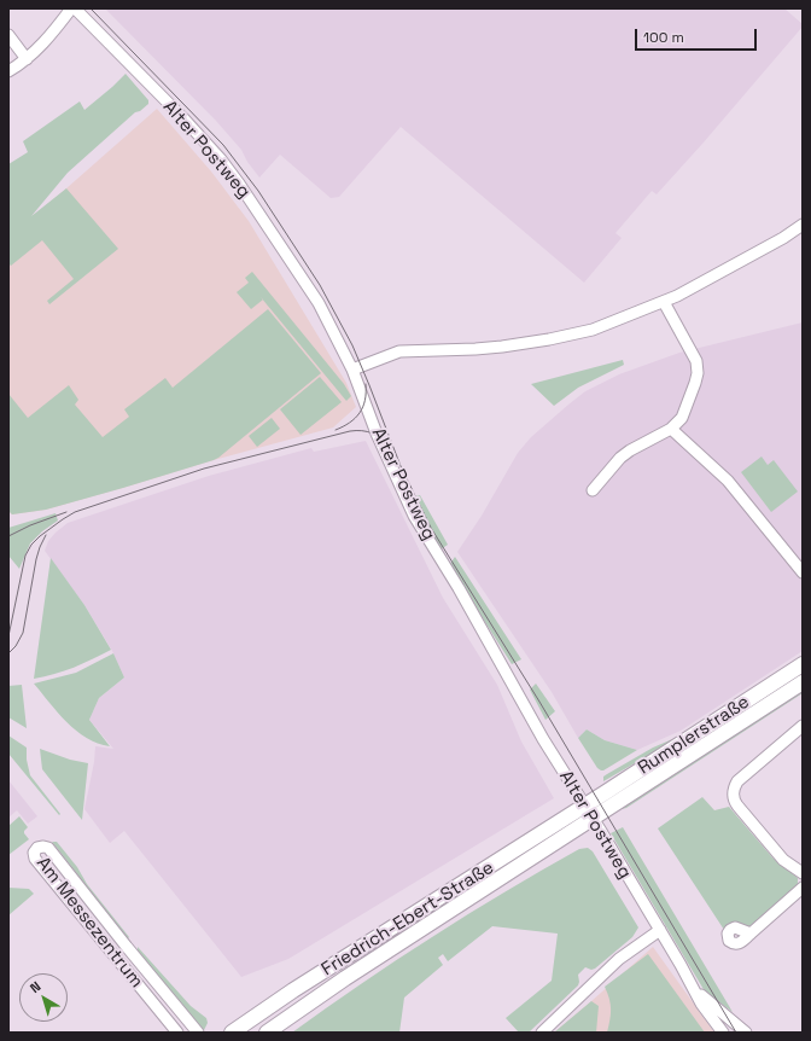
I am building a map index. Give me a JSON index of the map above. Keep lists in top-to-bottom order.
{
  "streets": {
    "main road": ["Rumplerstraße", "Friedrich-Ebert-Straße"],
    "street": ["Alter Postweg", "Am Messezentrum"]
  },
  "crossings": [
    ["Alter Postweg", "Rumplerstraße"],
    ["Alter Postweg", "Friedrich-Ebert-Straße"],
    ["Rumplerstraße", "Friedrich-Ebert-Straße"]
  ],
  "scale_bar": "100 m",
  "north": "top left"
}
